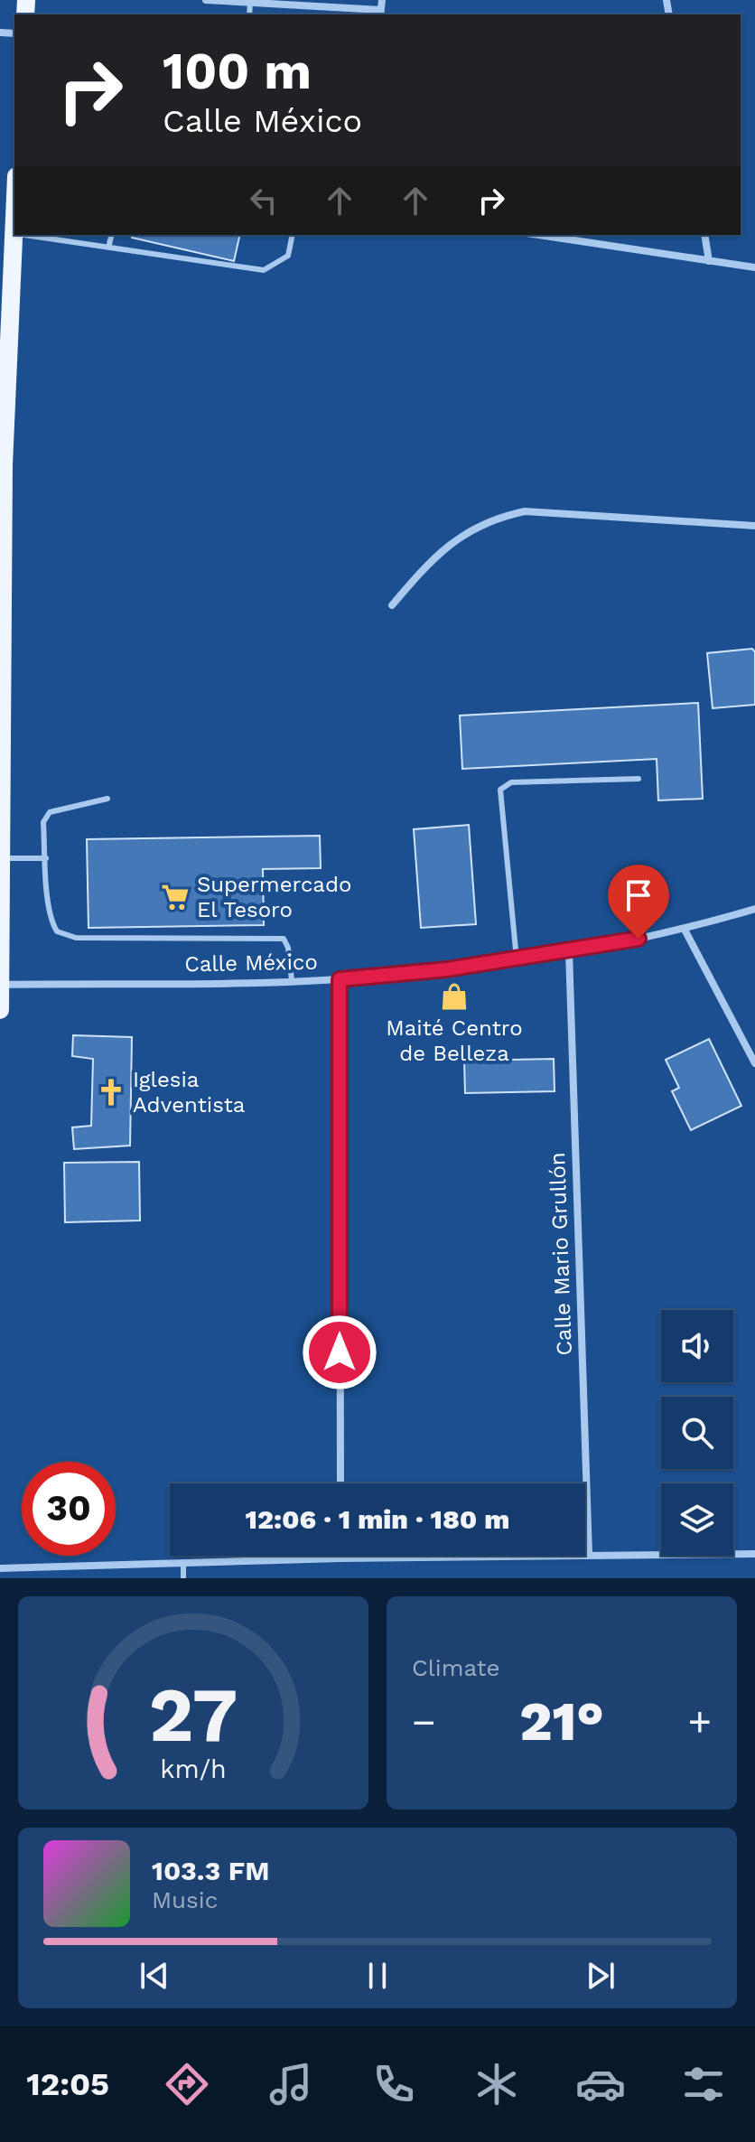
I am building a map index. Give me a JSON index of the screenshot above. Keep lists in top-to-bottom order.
{
  "streets": {
    "street": ["Calle México", "Calle Mario Grullón"]
  },
  "crossings": [
    ["Calle México", "Calle Mario Grullón"]
  ],
  "places": {
    "supermarket": ["Supermercado El Tesoro"],
    "shop": ["Maité Centro de Belleza"],
    "church": ["Iglesia Adventista"]
  },
  "page": {
    "turn": ["100 m", "Calle México"],
    "limit": "30",
    "trip": "12:06 · 1 min · 180 m",
    "tile": "Climate",
    "heat": ["−", "21°", "+"],
    "song": ["103.3 FM", "Music"],
    "tabs": "12:05",
    "gauge": ["27", "km/h"]
  }
}
